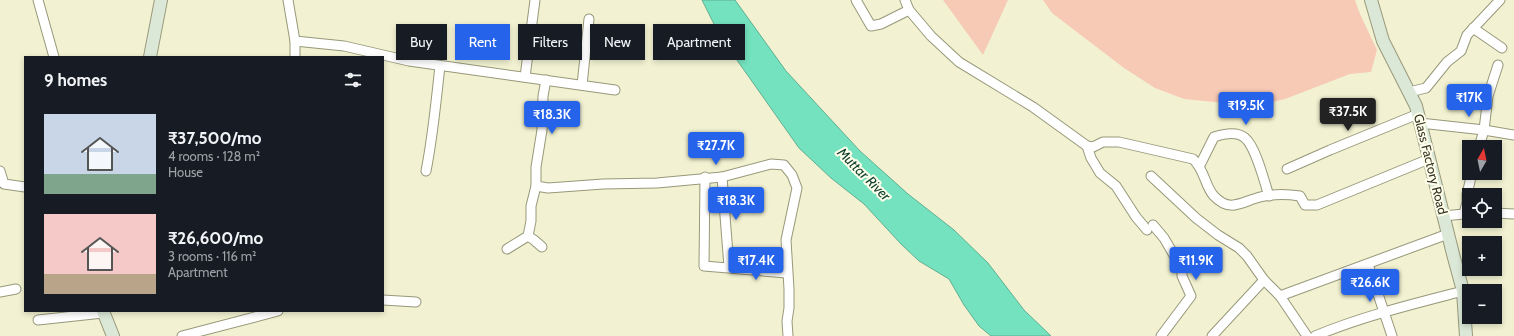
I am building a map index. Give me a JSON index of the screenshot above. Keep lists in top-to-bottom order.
{
  "streets": {
    "main road": ["Glass Factory Road"]
  },
  "water": ["Muttar River"],
  "north": "top",
  "page": {
    "chip": [
      "Buy",
      "Rent",
      "Filters",
      "New",
      "Apartment"
    ],
    "heading": "9 homes",
    "price": [
      "₹17K",
      "₹19.5K",
      "₹37.5K",
      "₹18.3K",
      "₹27.7K",
      "₹18.3K",
      "₹17.4K",
      "₹11.9K",
      "₹26.6K"
    ],
    "list": [
      {
        "name": "₹37,500/mo",
        "note": "4 rooms · 128 m² · House"
      },
      {
        "name": "₹26,600/mo",
        "note": "3 rooms · 116 m² · Apartment"
      }
    ],
    "map_buttons": ["+", "−"]
  }
}
